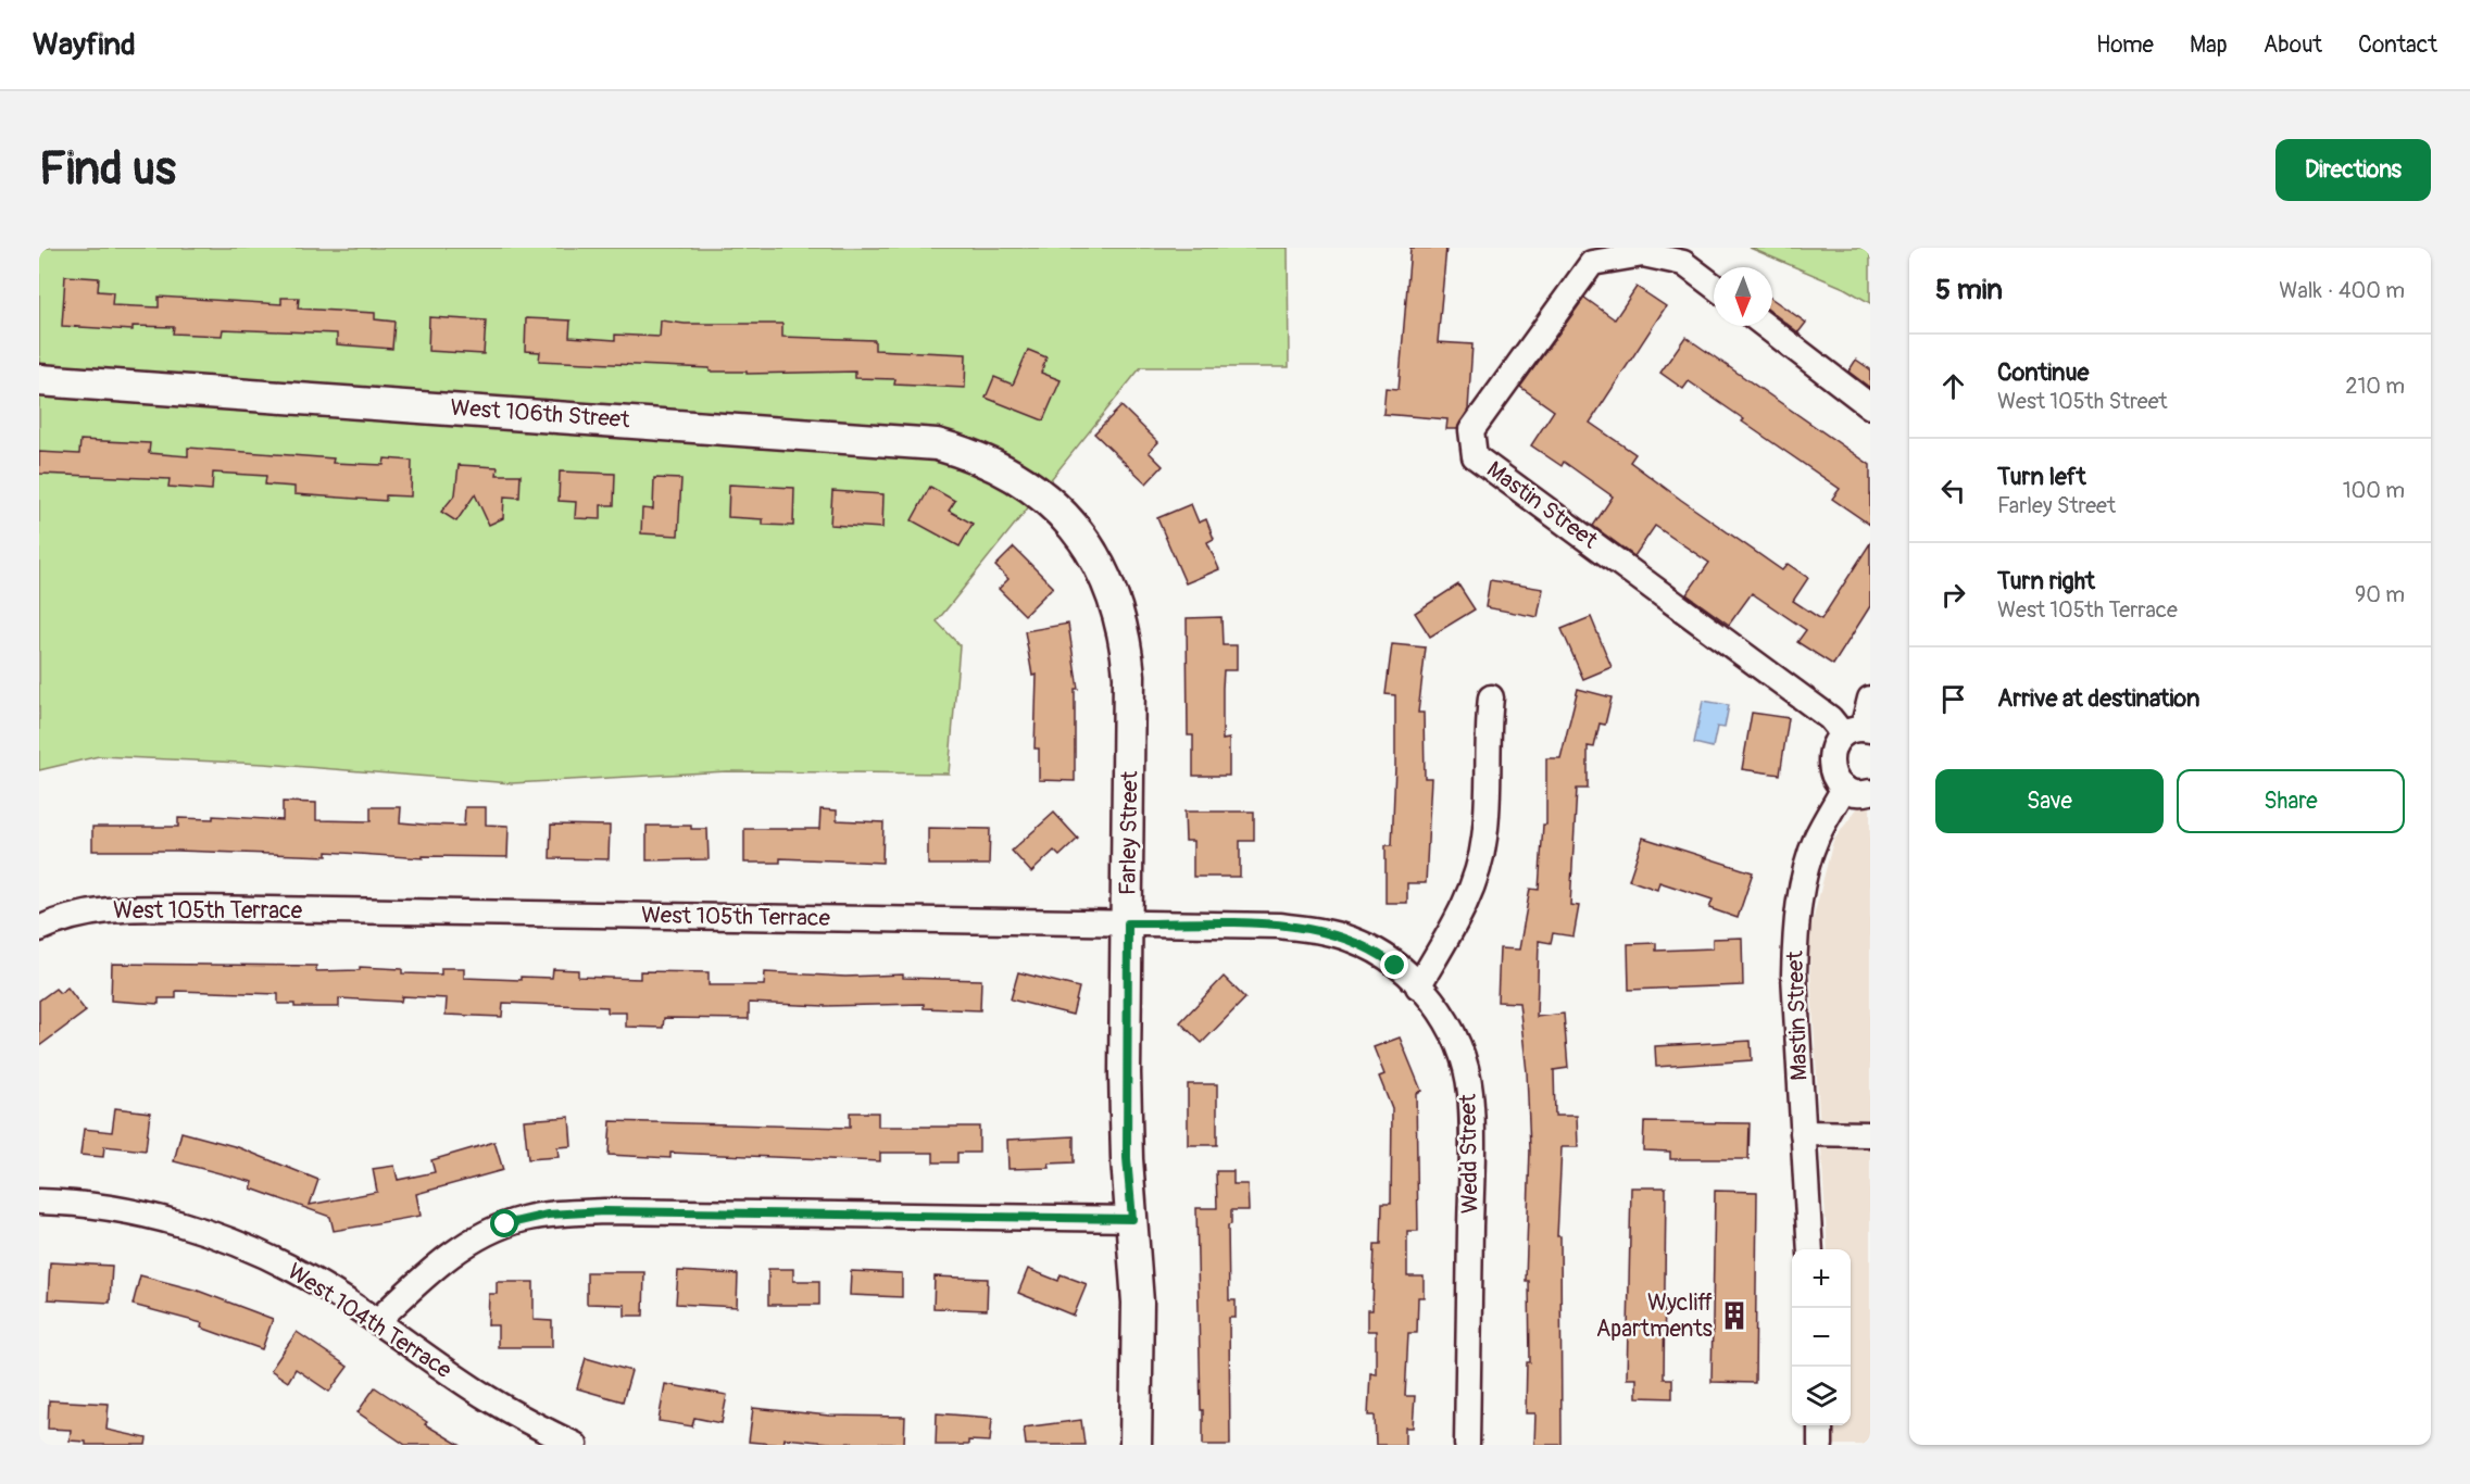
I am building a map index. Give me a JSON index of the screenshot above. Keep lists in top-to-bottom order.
{
  "streets": {
    "street": [
      "West 106th Street",
      "Mastin Street",
      "Farley Street",
      "West 105th Terrace",
      "Wedd Street",
      "West 104th Terrace"
    ]
  },
  "crossings": [
    ["West 106th Street", "Farley Street"],
    ["Farley Street", "West 105th Terrace"],
    ["West 105th Terrace", "Wedd Street"]
  ],
  "places": {
    "building": ["Wycliff Apartments"]
  },
  "north": "bottom",
  "page": {
    "header": "Wayfind",
    "nav": [
      "Home",
      "Map",
      "About",
      "Contact"
    ],
    "buttons": [
      "Directions",
      ["Save", "Share"]
    ],
    "title": "Find us",
    "heading": ["5 min", "Walk · 400 m"],
    "list": [
      ["Continue", "West 105th Street", "210 m"],
      ["Turn left", "Farley Street", "100 m"],
      ["Turn right", "West 105th Terrace", "90 m"],
      "Arrive at destination"
    ],
    "map_buttons": ["+", "−"]
  }
}
